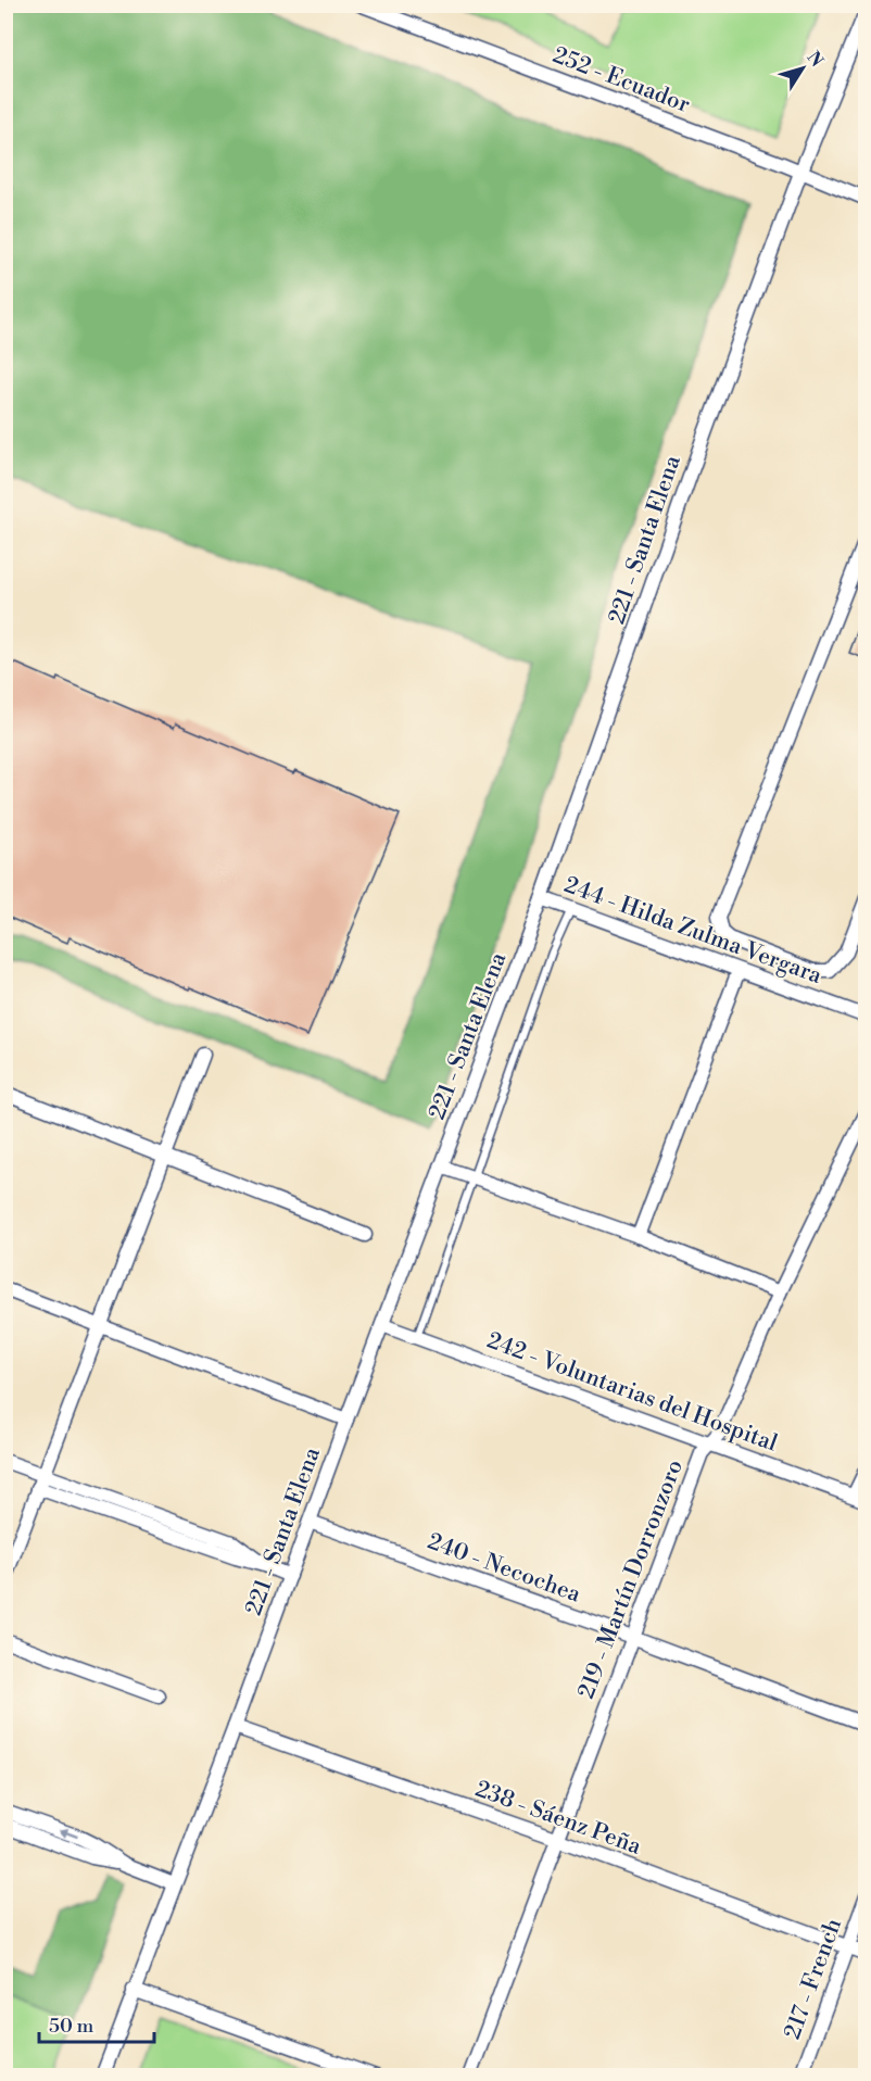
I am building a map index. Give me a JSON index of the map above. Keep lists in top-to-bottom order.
{
  "streets": {
    "street": [
      "252 - Ecuador",
      "221 - Santa Elena",
      "244 - Hilda Zulma Vergara",
      "242 - Voluntarias del Hospital",
      "240 - Necochea",
      "219 - Martín Dorronzoro",
      "238 - Sáenz Peña",
      "217 - French"
    ]
  },
  "crossings": [
    ["252 - Ecuador", "221 - Santa Elena"],
    ["221 - Santa Elena", "244 - Hilda Zulma Vergara"],
    ["221 - Santa Elena", "242 - Voluntarias del Hospital"],
    ["221 - Santa Elena", "240 - Necochea"],
    ["221 - Santa Elena", "238 - Sáenz Peña"],
    ["242 - Voluntarias del Hospital", "219 - Martín Dorronzoro"],
    ["240 - Necochea", "219 - Martín Dorronzoro"],
    ["219 - Martín Dorronzoro", "238 - Sáenz Peña"],
    ["238 - Sáenz Peña", "217 - French"]
  ],
  "scale_bar": "50 m",
  "north": "top right"
}
